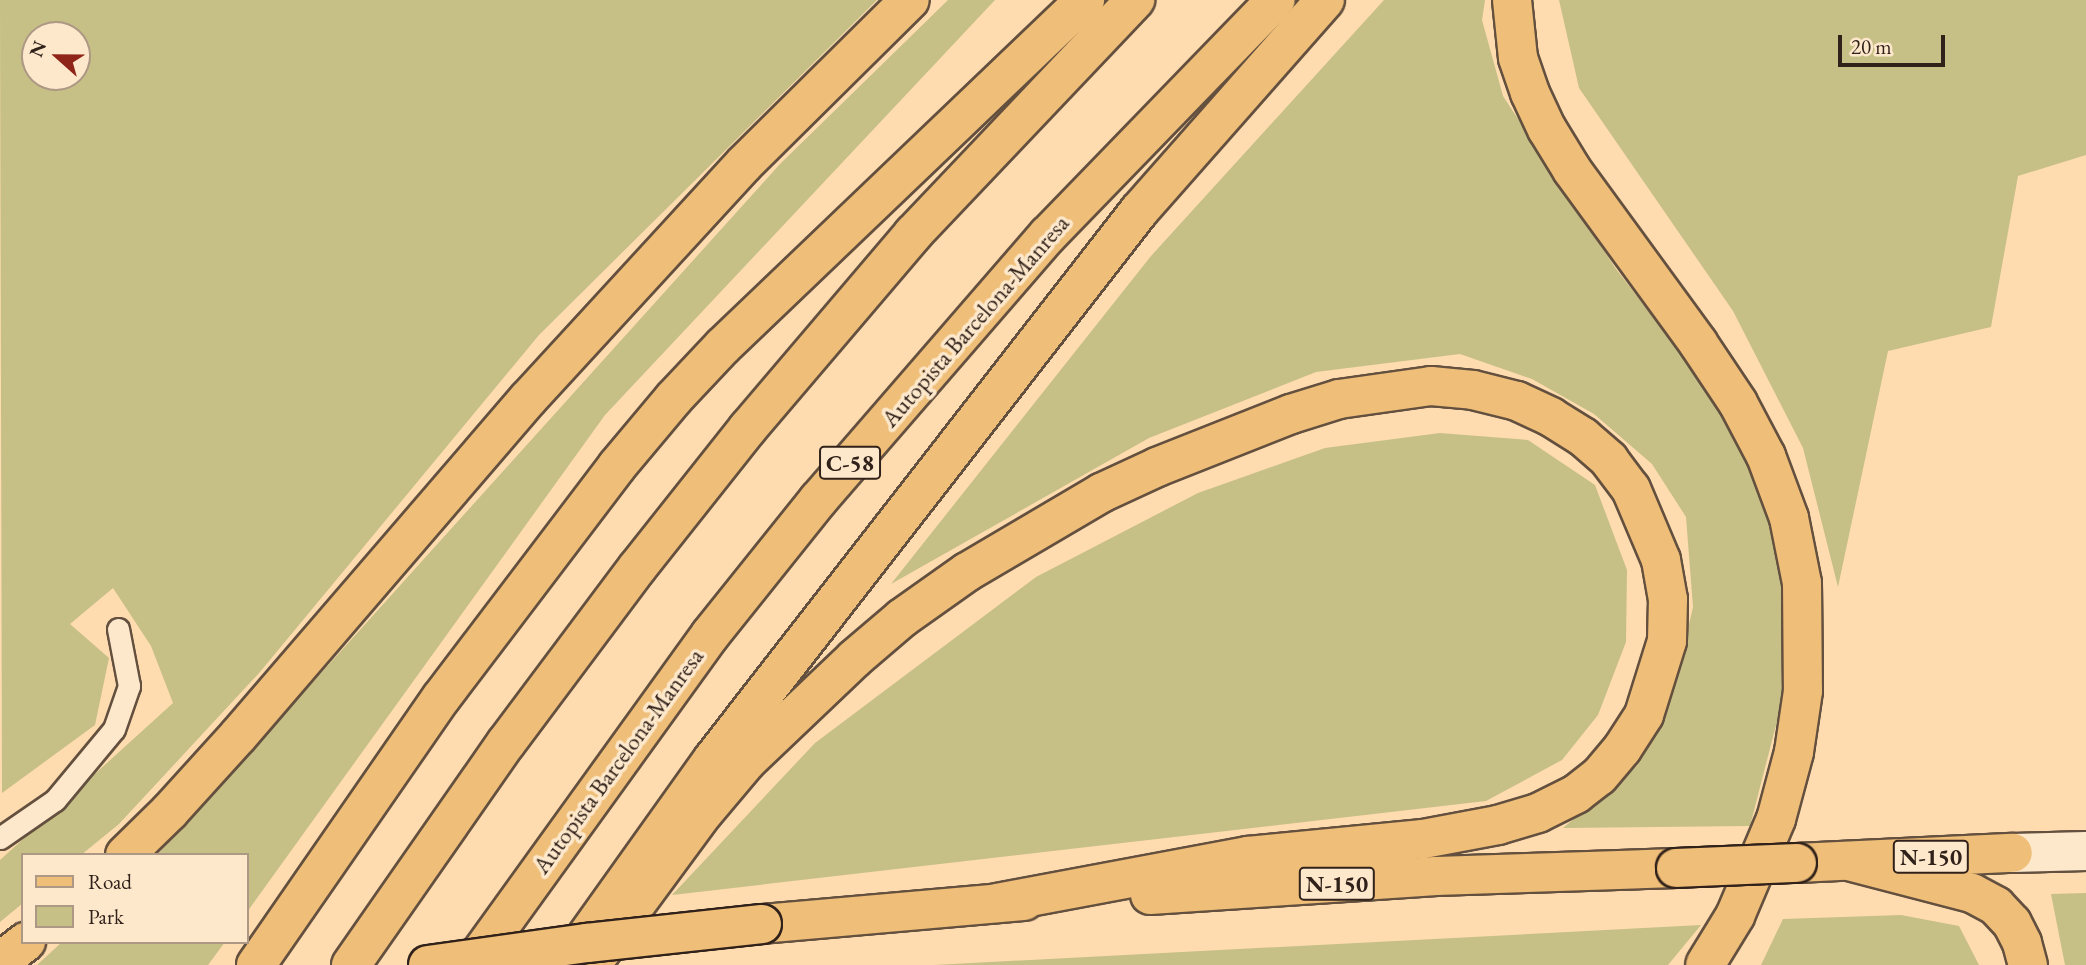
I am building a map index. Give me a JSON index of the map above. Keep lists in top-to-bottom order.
{
  "streets": {
    "main road": ["Autopista Barcelona-Manresa", "C-58", "N-150"]
  },
  "legend": ["Road", "Park"],
  "scale_bar": "20 m",
  "north": "left"
}
